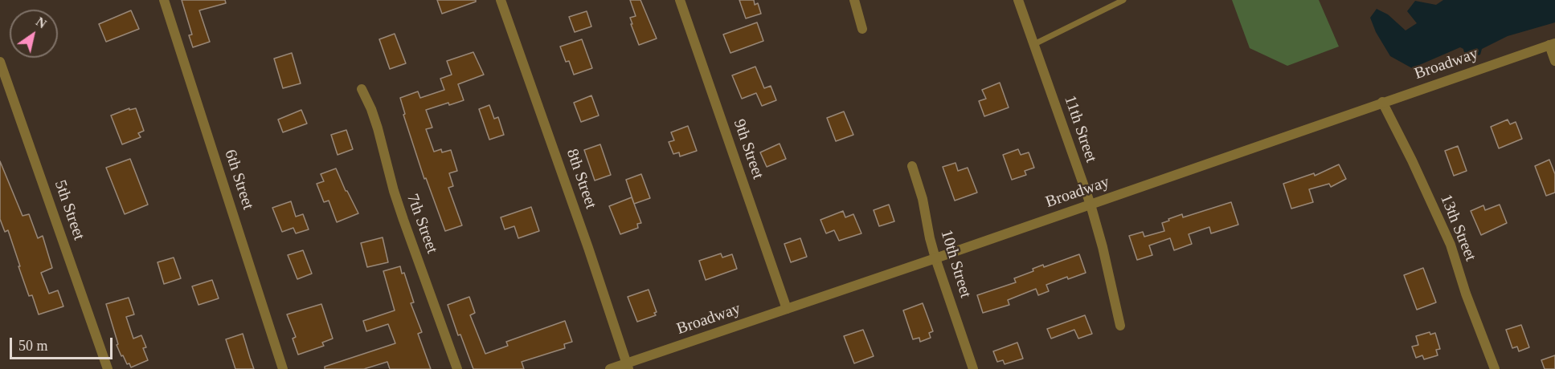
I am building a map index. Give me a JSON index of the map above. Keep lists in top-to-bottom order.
{
  "streets": {
    "street": [
      "Broadway",
      "11th Street",
      "9th Street",
      "8th Street",
      "6th Street",
      "5th Street",
      "7th Street",
      "13th Street",
      "10th Street"
    ]
  },
  "crossings": [
    ["Broadway", "11th Street"],
    ["Broadway", "9th Street"],
    ["Broadway", "8th Street"],
    ["Broadway", "13th Street"],
    ["Broadway", "10th Street"]
  ],
  "scale_bar": "50 m",
  "north": "top right"
}
